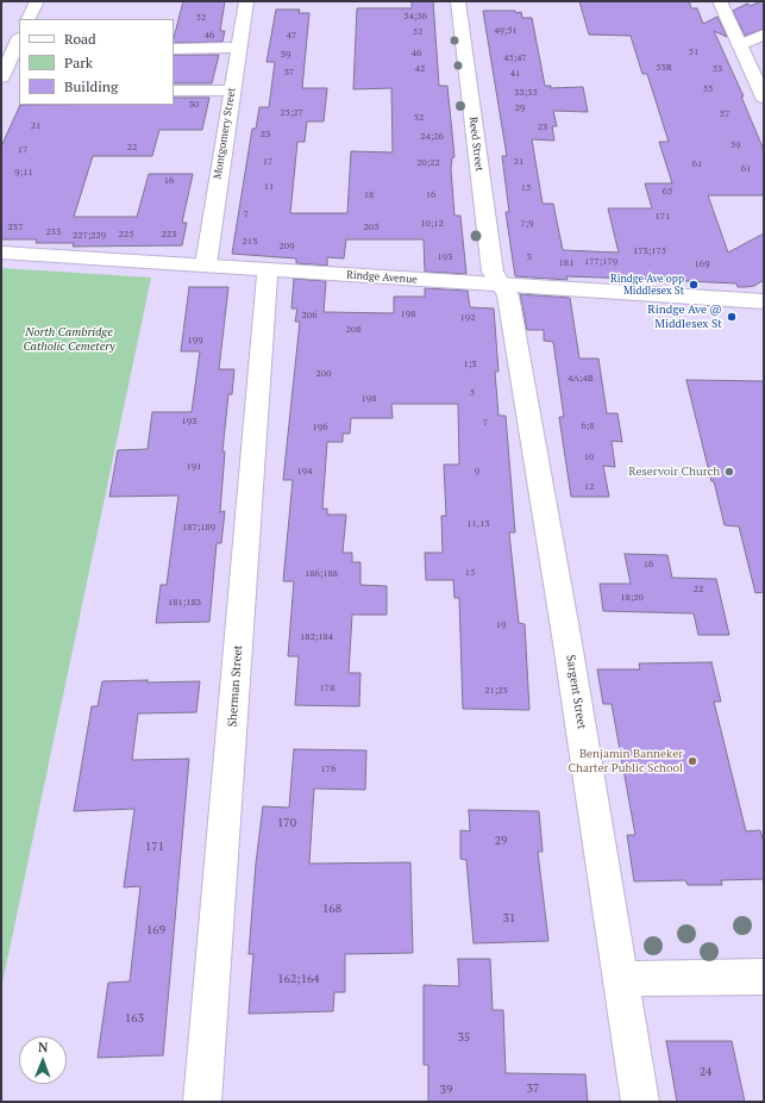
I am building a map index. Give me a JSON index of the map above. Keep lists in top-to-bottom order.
{
  "streets": {
    "street": [
      "Montgomery Street",
      "Reed Street",
      "Rindge Avenue",
      "Sherman Street",
      "Sargent Street"
    ]
  },
  "crossings": [
    ["Montgomery Street", "Rindge Avenue"],
    ["Reed Street", "Rindge Avenue"],
    ["Reed Street", "Sargent Street"],
    ["Rindge Avenue", "Sherman Street"],
    ["Rindge Avenue", "Sargent Street"]
  ],
  "parks": ["North Cambridge Catholic Cemetery"],
  "places": [
    "Rindge Ave opp Middlesex St",
    "Rindge Ave @ Middlesex St",
    "Reservoir Church",
    "Benjamin Banneker Charter Public School"
  ],
  "house_numbers": [
    "54;56",
    "52",
    "49;51",
    "52",
    "46",
    "47",
    "51",
    "46",
    "39",
    "45;47",
    "53R",
    "42",
    "53",
    "37",
    "41",
    "55",
    "33;35",
    "30",
    "29",
    "25;27",
    "57",
    "32",
    "21",
    "23",
    "23",
    "24;26",
    "59",
    "22",
    "17",
    "17",
    "21",
    "20;22",
    "61",
    "61",
    "9;11",
    "16",
    "11",
    "15",
    "65",
    "18",
    "16",
    "7",
    "171",
    "10;12",
    "7;9",
    "237",
    "205",
    "233",
    "225",
    "223",
    "227;229",
    "213",
    "209",
    "173;175",
    "193",
    "3",
    "177;179",
    "181",
    "169",
    "198",
    "206",
    "192",
    "208",
    "199",
    "1;3",
    "200",
    "4A;4B",
    "5",
    "198",
    "193",
    "7",
    "6;8",
    "196",
    "10",
    "191",
    "194",
    "9",
    "12",
    "11,13",
    "187;189",
    "16",
    "15",
    "186;188",
    "22",
    "18;20",
    "181;183",
    "19",
    "182;184",
    "178",
    "21;23",
    "176",
    "170",
    "29",
    "171",
    "168",
    "31",
    "169",
    "162;164",
    "163",
    "35",
    "24",
    "37",
    "39"
  ],
  "legend": ["Road", "Park", "Building"],
  "north": "top"
}
